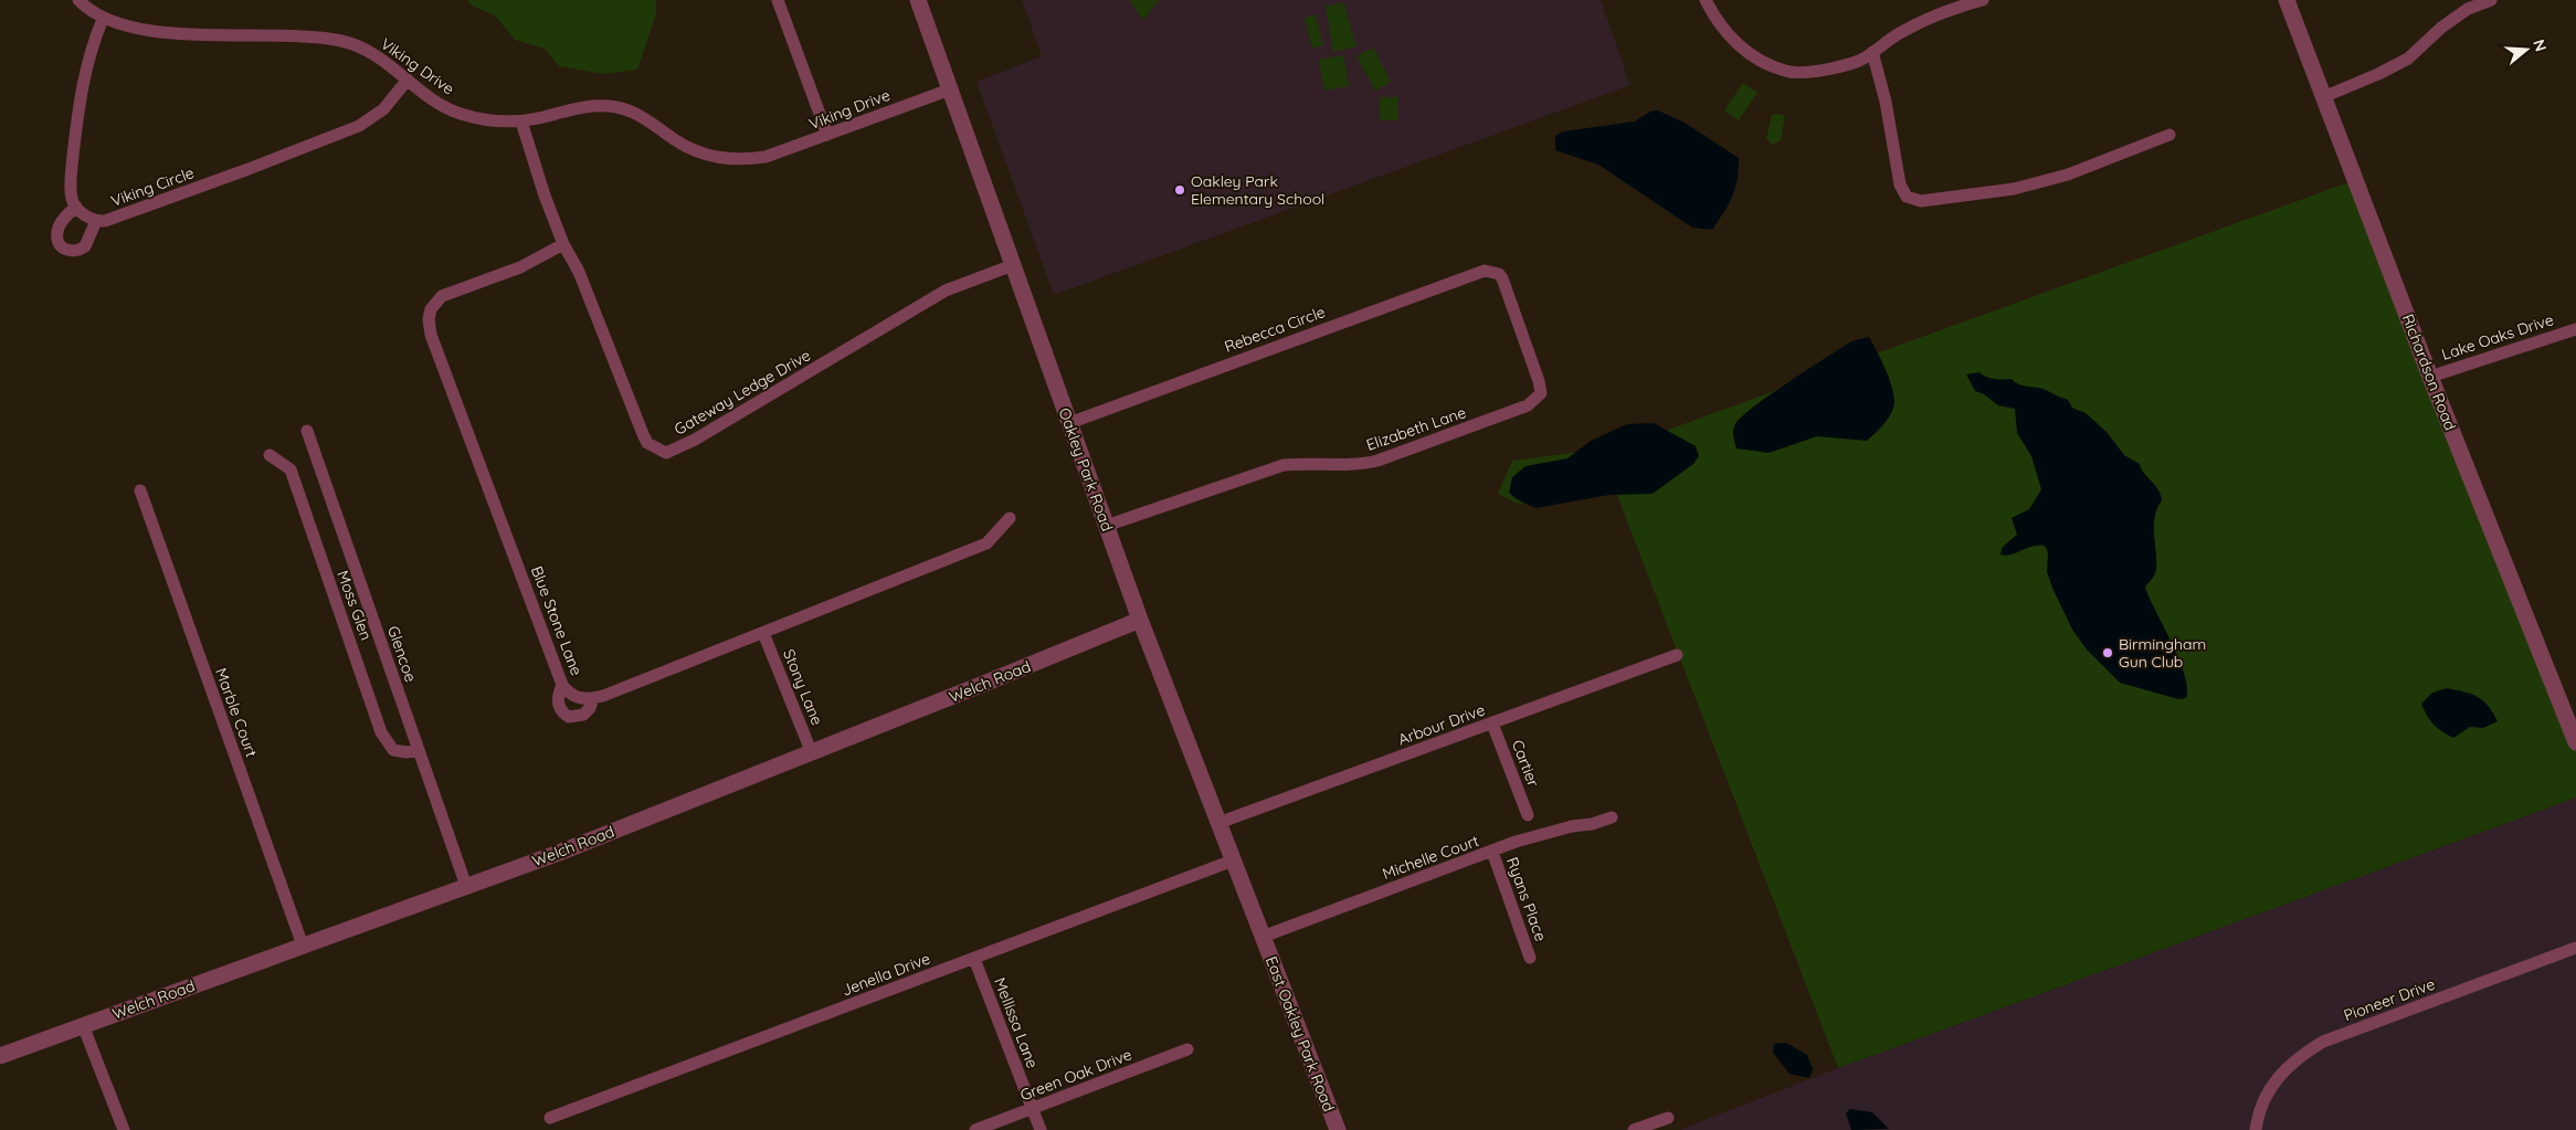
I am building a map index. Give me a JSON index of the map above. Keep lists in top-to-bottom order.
{
  "streets": {
    "street": [
      "Viking Drive",
      "Viking Circle",
      "Rebecca Circle",
      "Lake Oaks Drive",
      "Richardson Road",
      "Gateway Ledge Drive",
      "Elizabeth Lane",
      "Oakley Park Road",
      "Moss Glen",
      "Blue Stone Lane",
      "Glencoe",
      "Welch Road",
      "Stony Lane",
      "Marble Court",
      "Arbour Drive",
      "Cartier",
      "Michelle Court",
      "Ryans Place",
      "Jenella Drive",
      "Pioneer Drive",
      "Mellissa Lane",
      "East Oakley Park Road",
      "Green Oak Drive"
    ]
  },
  "crossings": [
    ["Viking Drive", "Viking Circle"],
    ["Viking Drive", "Gateway Ledge Drive"],
    ["Viking Drive", "Oakley Park Road"],
    ["Rebecca Circle", "Elizabeth Lane"],
    ["Rebecca Circle", "Oakley Park Road"],
    ["Lake Oaks Drive", "Richardson Road"],
    ["Gateway Ledge Drive", "Oakley Park Road"],
    ["Gateway Ledge Drive", "Blue Stone Lane"],
    ["Elizabeth Lane", "Oakley Park Road"],
    ["Oakley Park Road", "Welch Road"],
    ["Oakley Park Road", "Arbour Drive"],
    ["Oakley Park Road", "Michelle Court"],
    ["Oakley Park Road", "Jenella Drive"],
    ["Oakley Park Road", "East Oakley Park Road"],
    ["Moss Glen", "Glencoe"],
    ["Glencoe", "Welch Road"],
    ["Welch Road", "Stony Lane"],
    ["Welch Road", "Marble Court"],
    ["Arbour Drive", "Cartier"],
    ["Michelle Court", "Ryans Place"],
    ["Michelle Court", "East Oakley Park Road"],
    ["Jenella Drive", "Mellissa Lane"],
    ["Mellissa Lane", "Green Oak Drive"]
  ],
  "places": ["Oakley Park Elementary School", "Birmingham Gun Club"],
  "north": "right"
}
